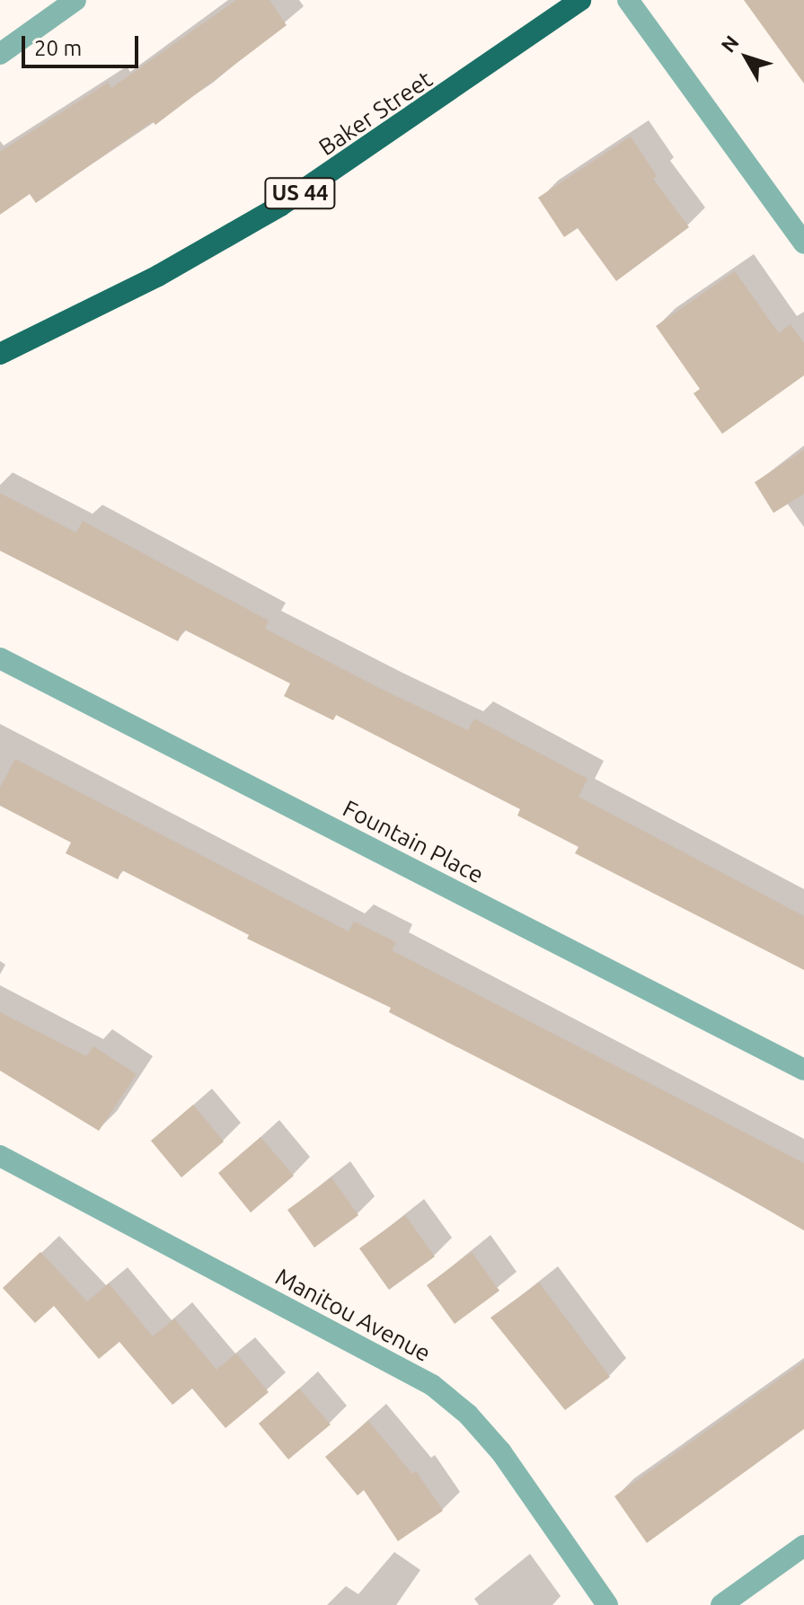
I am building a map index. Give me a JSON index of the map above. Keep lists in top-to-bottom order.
{
  "streets": {
    "highway": ["Baker Street", "US 44"],
    "street": ["Fountain Place", "Manitou Avenue"]
  },
  "scale_bar": "20 m",
  "north": "top left"
}
